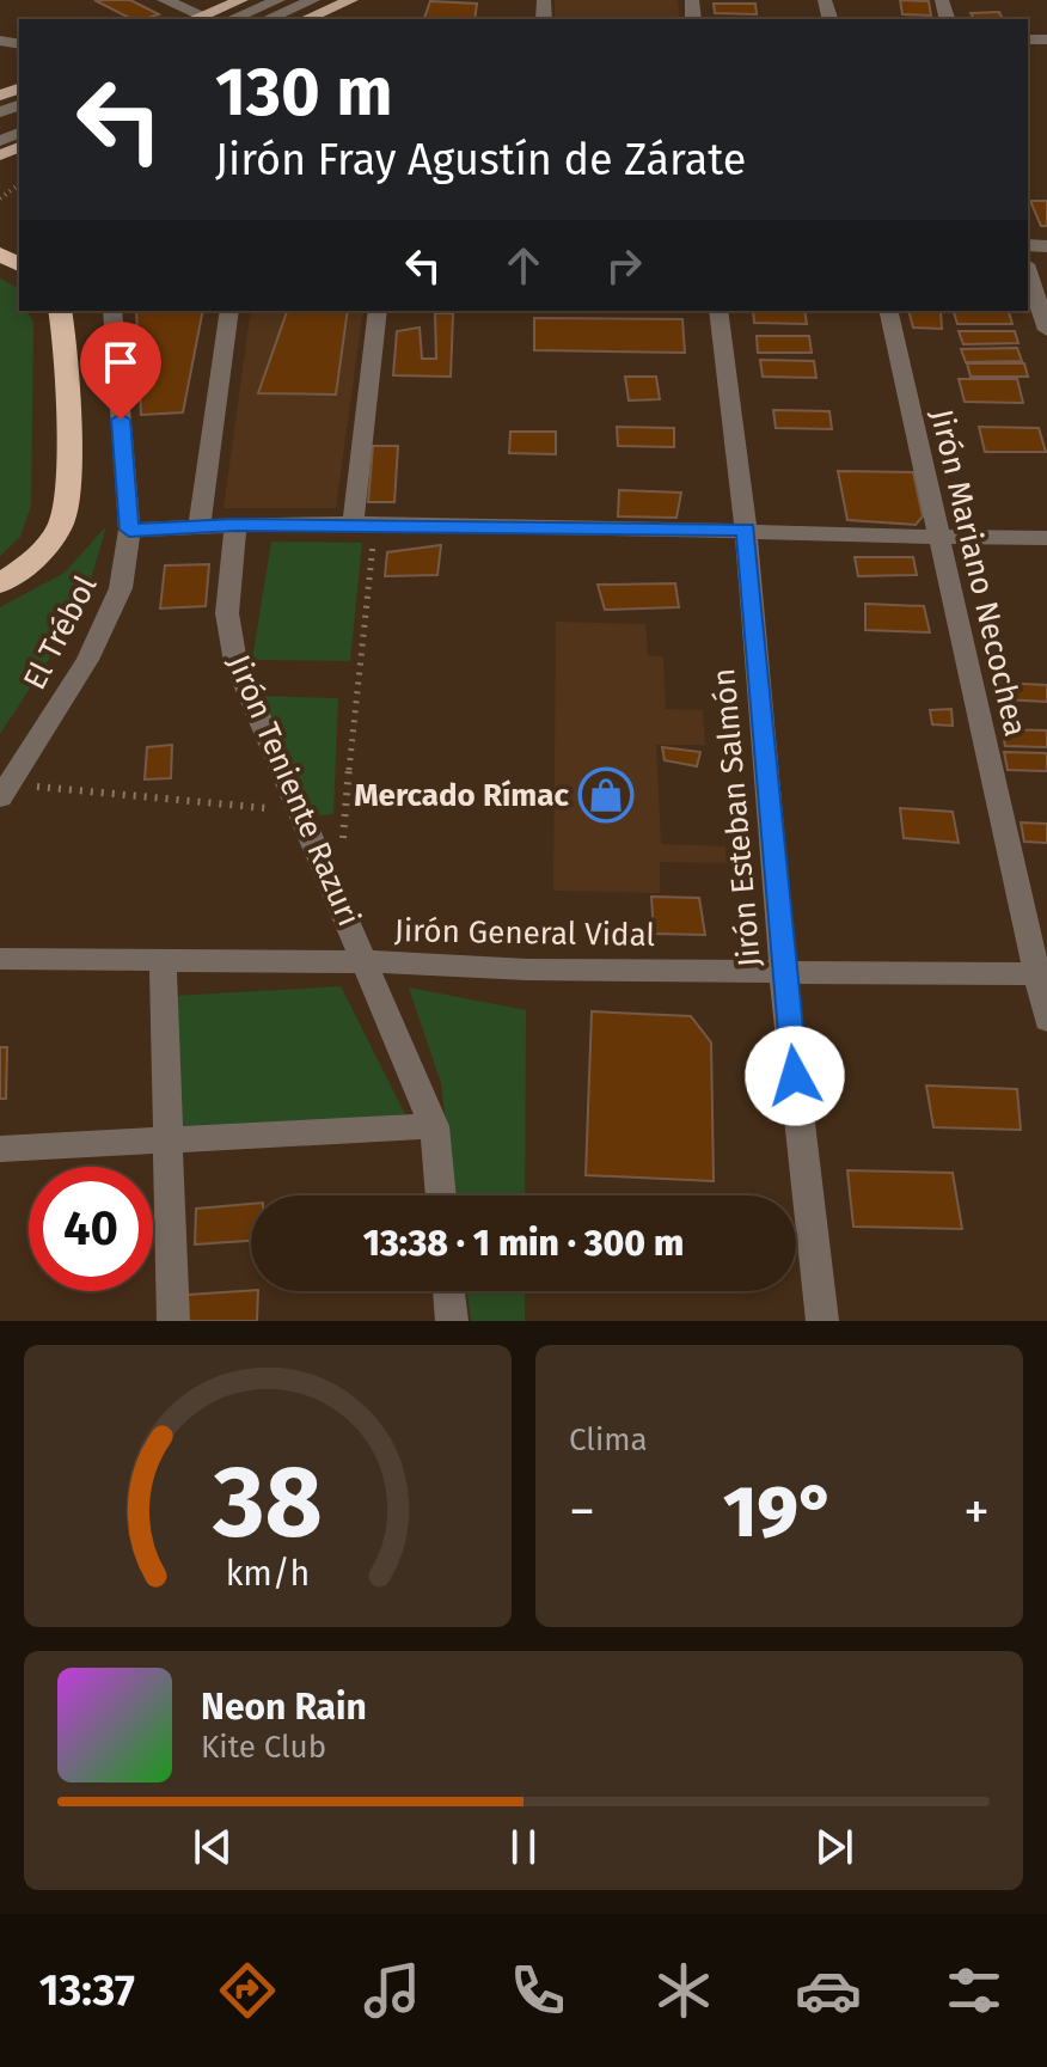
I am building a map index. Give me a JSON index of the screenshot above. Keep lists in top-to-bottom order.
{
  "streets": {
    "street": [
      "Jirón Mariano Necochea",
      "El Trébol",
      "Jirón Teniente Razuri",
      "Jirón Esteban Salmón",
      "Jirón General Vidal"
    ]
  },
  "crossings": [
    ["Jirón Mariano Necochea", "Jirón General Vidal"],
    ["Jirón Teniente Razuri", "Jirón General Vidal"],
    ["Jirón Esteban Salmón", "Jirón General Vidal"]
  ],
  "places": {
    "shop": ["Mercado Rímac"]
  },
  "page": {
    "turn": ["130 m", "Jirón Fray Agustín de Zárate"],
    "limit": "40",
    "trip": "13:38 · 1 min · 300 m",
    "tile": "Clima",
    "heat": ["−", "19°", "+"],
    "song": ["Neon Rain", "Kite Club"],
    "tabs": "13:37",
    "gauge": ["38", "km/h"]
  }
}
